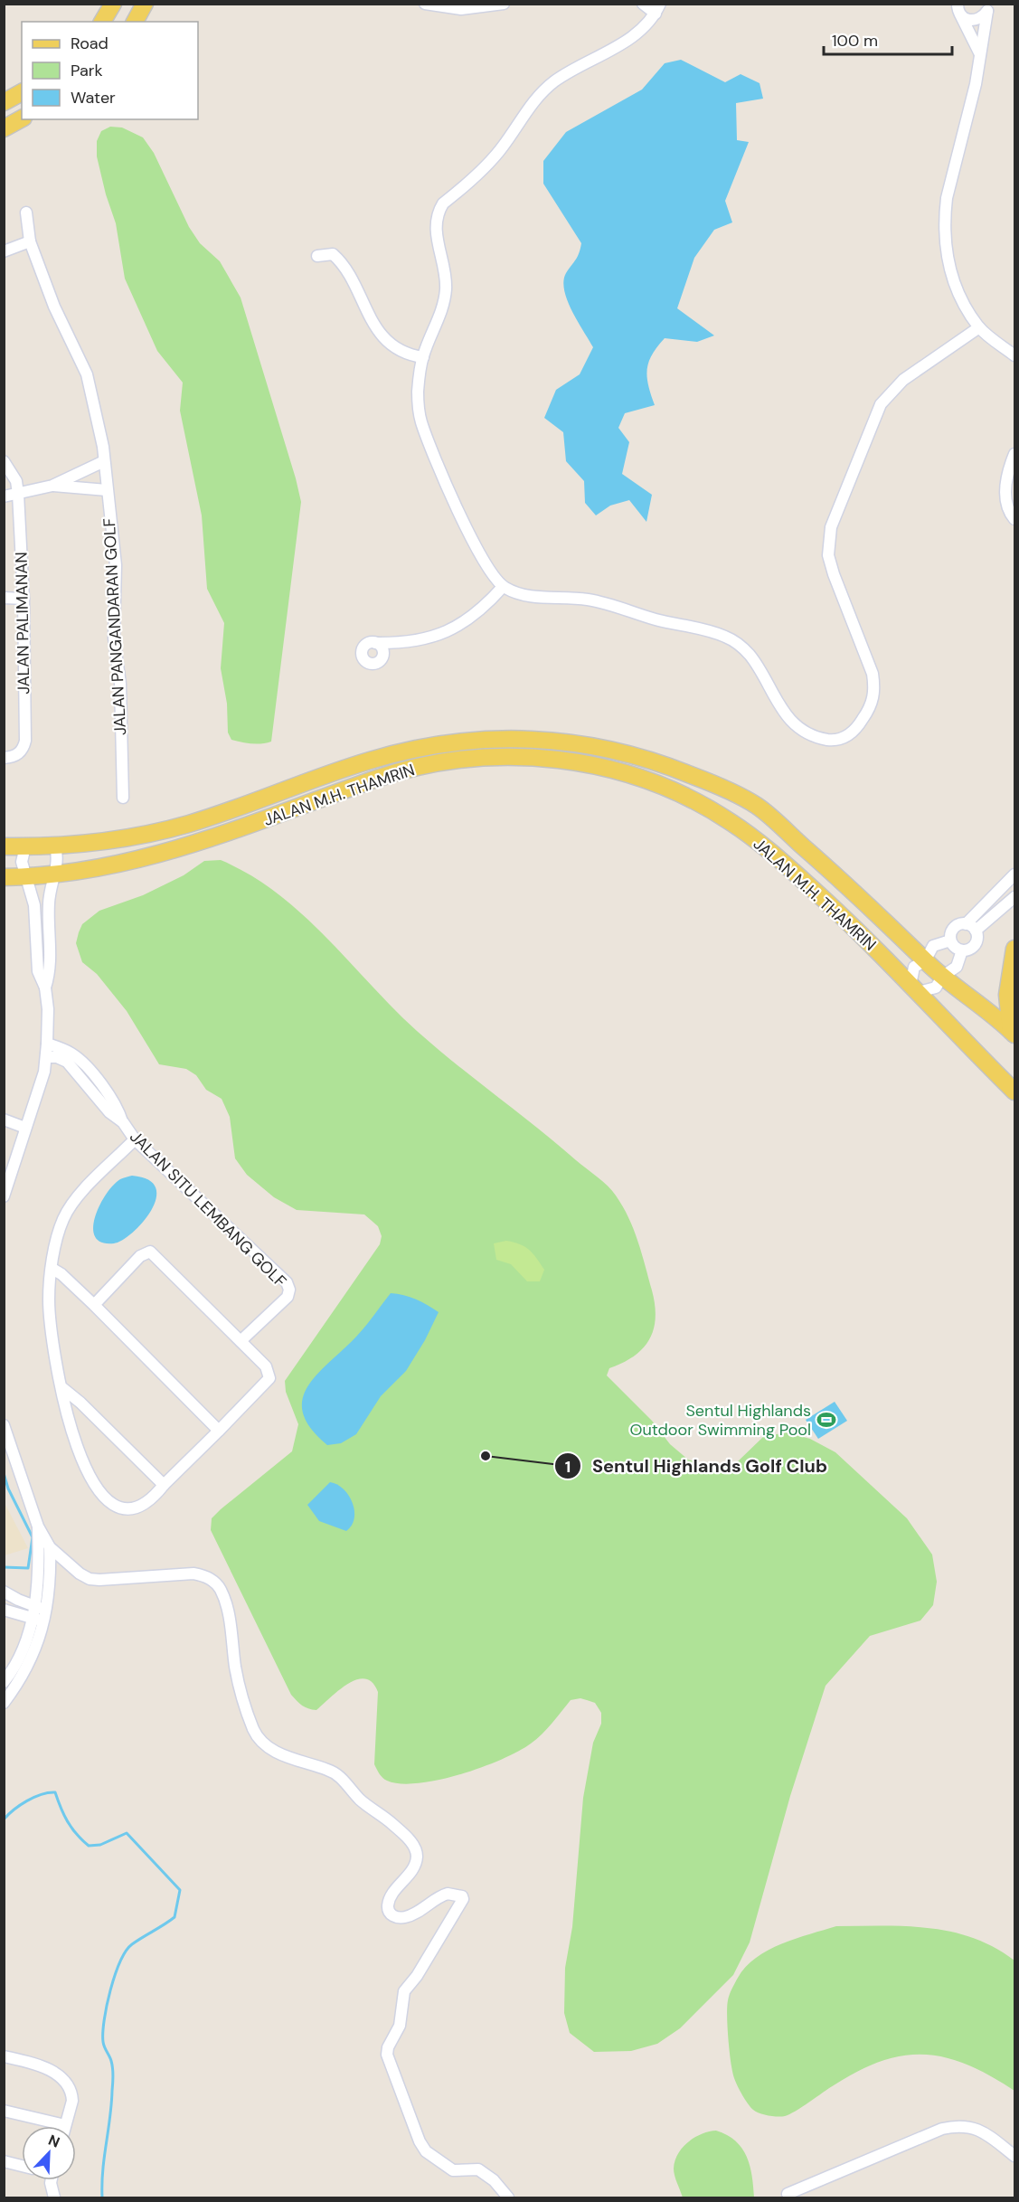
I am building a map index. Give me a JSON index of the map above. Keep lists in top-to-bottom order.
{
  "streets": {
    "main road": ["JALAN M.H. THAMRIN"],
    "street": ["JALAN PALIMANAN", "JALAN PANGANDARAN GOLF", "JALAN SITU LEMBANG GOLF"]
  },
  "places": {
    "sports": ["Sentul Highlands Outdoor Swimming Pool"],
    "other": ["Sentul Highlands Golf Club"]
  },
  "legend": ["Road", "Park", "Water"],
  "scale_bar": "100 m",
  "north": "top right"
}
